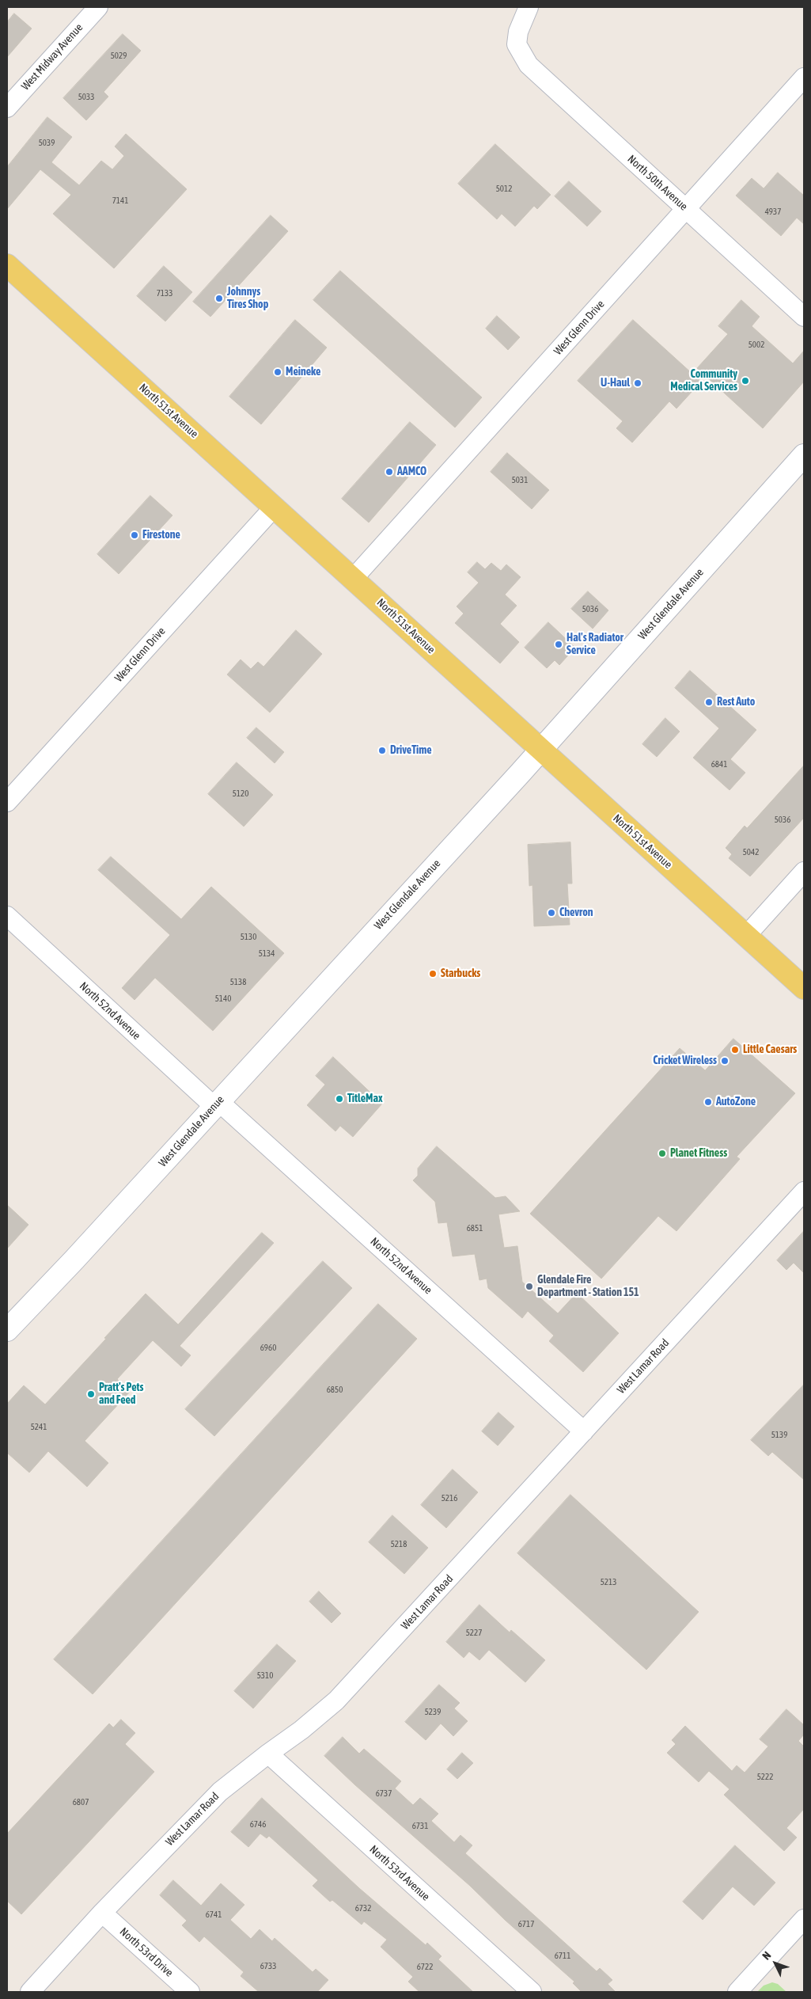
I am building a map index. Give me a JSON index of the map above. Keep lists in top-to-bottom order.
{
  "streets": {
    "main road": ["North 51st Avenue", "West Glendale Avenue"],
    "street": [
      "West Midway Avenue",
      "North 50th Avenue",
      "West Glenn Drive",
      "North 52nd Avenue",
      "West Lamar Road",
      "North 53rd Avenue",
      "North 53rd Drive"
    ]
  },
  "crossings": [
    ["North 50th Avenue", "West Glenn Drive"],
    ["West Glenn Drive", "North 51st Avenue"],
    ["North 51st Avenue", "West Glendale Avenue"],
    ["West Glendale Avenue", "North 52nd Avenue"],
    ["North 52nd Avenue", "West Lamar Road"],
    ["West Lamar Road", "North 53rd Avenue"],
    ["West Lamar Road", "North 53rd Drive"]
  ],
  "places": [
    "Johnnys Tires Shop",
    "Meineke",
    "Community Medical Services",
    "U-Haul",
    "AAMCO",
    "Firestone",
    "Hal's Radiator Service",
    "Rest Auto",
    "DriveTime",
    "Chevron",
    "Starbucks",
    "Little Caesars",
    "Cricket Wireless",
    "TitleMax",
    "AutoZone",
    "Planet Fitness",
    "Glendale Fire Department - Station 151",
    "Pratt's Pets and Feed"
  ],
  "house_numbers": [
    "5029",
    "5033",
    "5039",
    "5012",
    "7141",
    "4937",
    "7133",
    "5002",
    "5031",
    "5036",
    "6841",
    "5120",
    "5036",
    "5042",
    "5130",
    "5134",
    "5138",
    "5140",
    "6851",
    "6960",
    "6850",
    "5241",
    "5139",
    "5216",
    "5218",
    "5213",
    "5227",
    "5310",
    "5239",
    "5222",
    "6737",
    "6807",
    "6746",
    "6731",
    "6732",
    "6741",
    "6717",
    "6711",
    "6733",
    "6722"
  ],
  "north": "top left"
}
